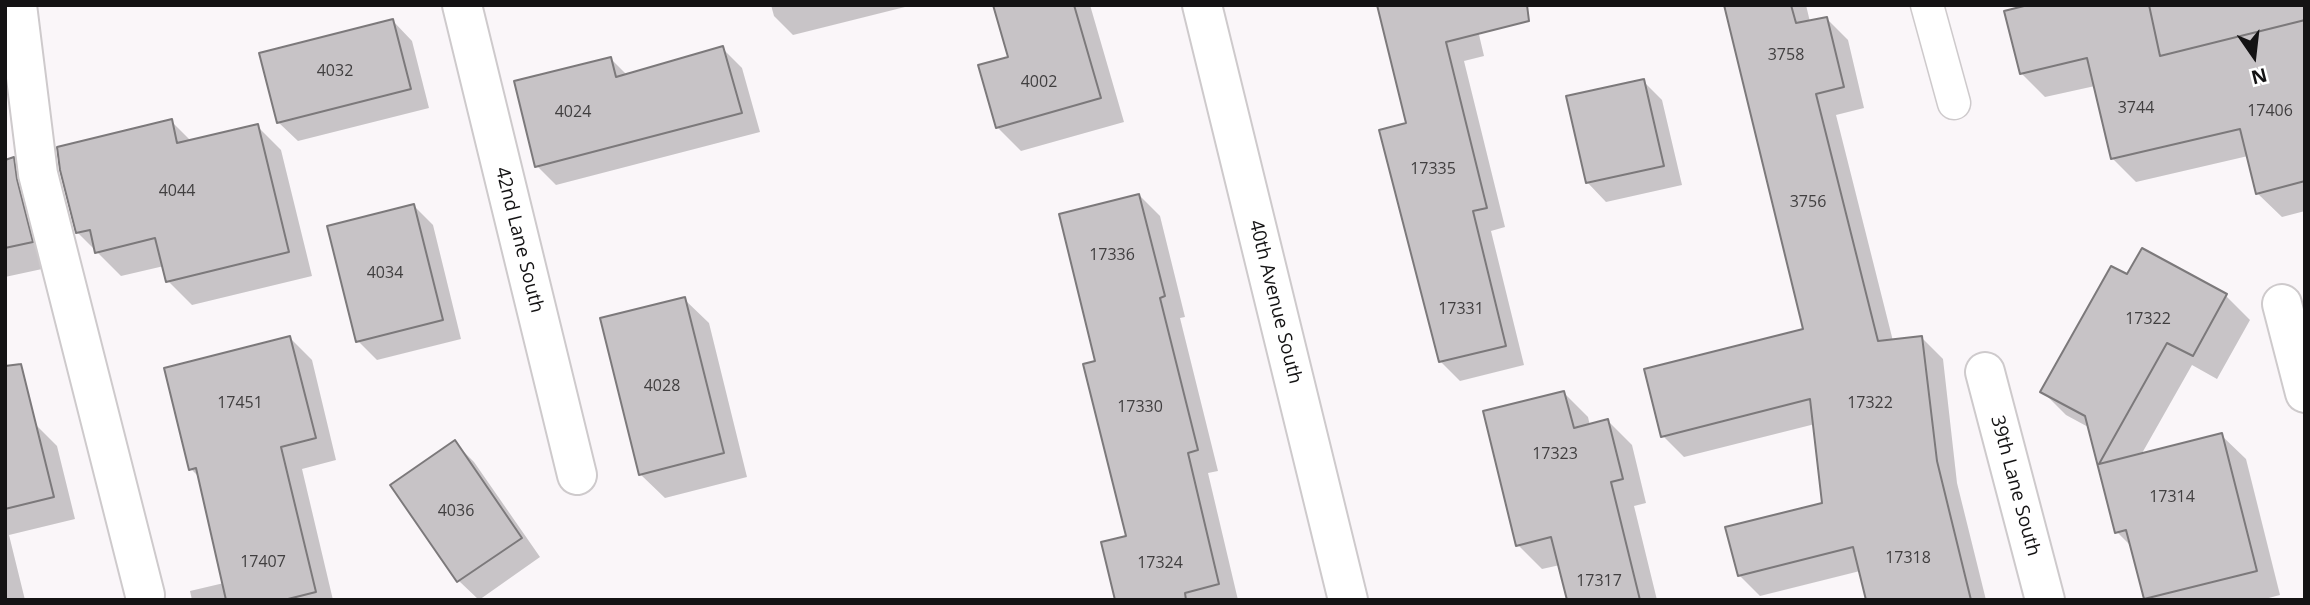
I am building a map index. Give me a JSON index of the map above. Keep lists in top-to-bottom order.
{
  "streets": {
    "street": ["42nd Lane South", "40th Avenue South", "39th Lane South"]
  },
  "house_numbers": [
    "3758",
    "4032",
    "4002",
    "3744",
    "17406",
    "4024",
    "17335",
    "4044",
    "3756",
    "17336",
    "4034",
    "17331",
    "17322",
    "4028",
    "17451",
    "17322",
    "17330",
    "17323",
    "17314",
    "4036",
    "17318",
    "17407",
    "17324",
    "17317"
  ],
  "north": "bottom"
}
